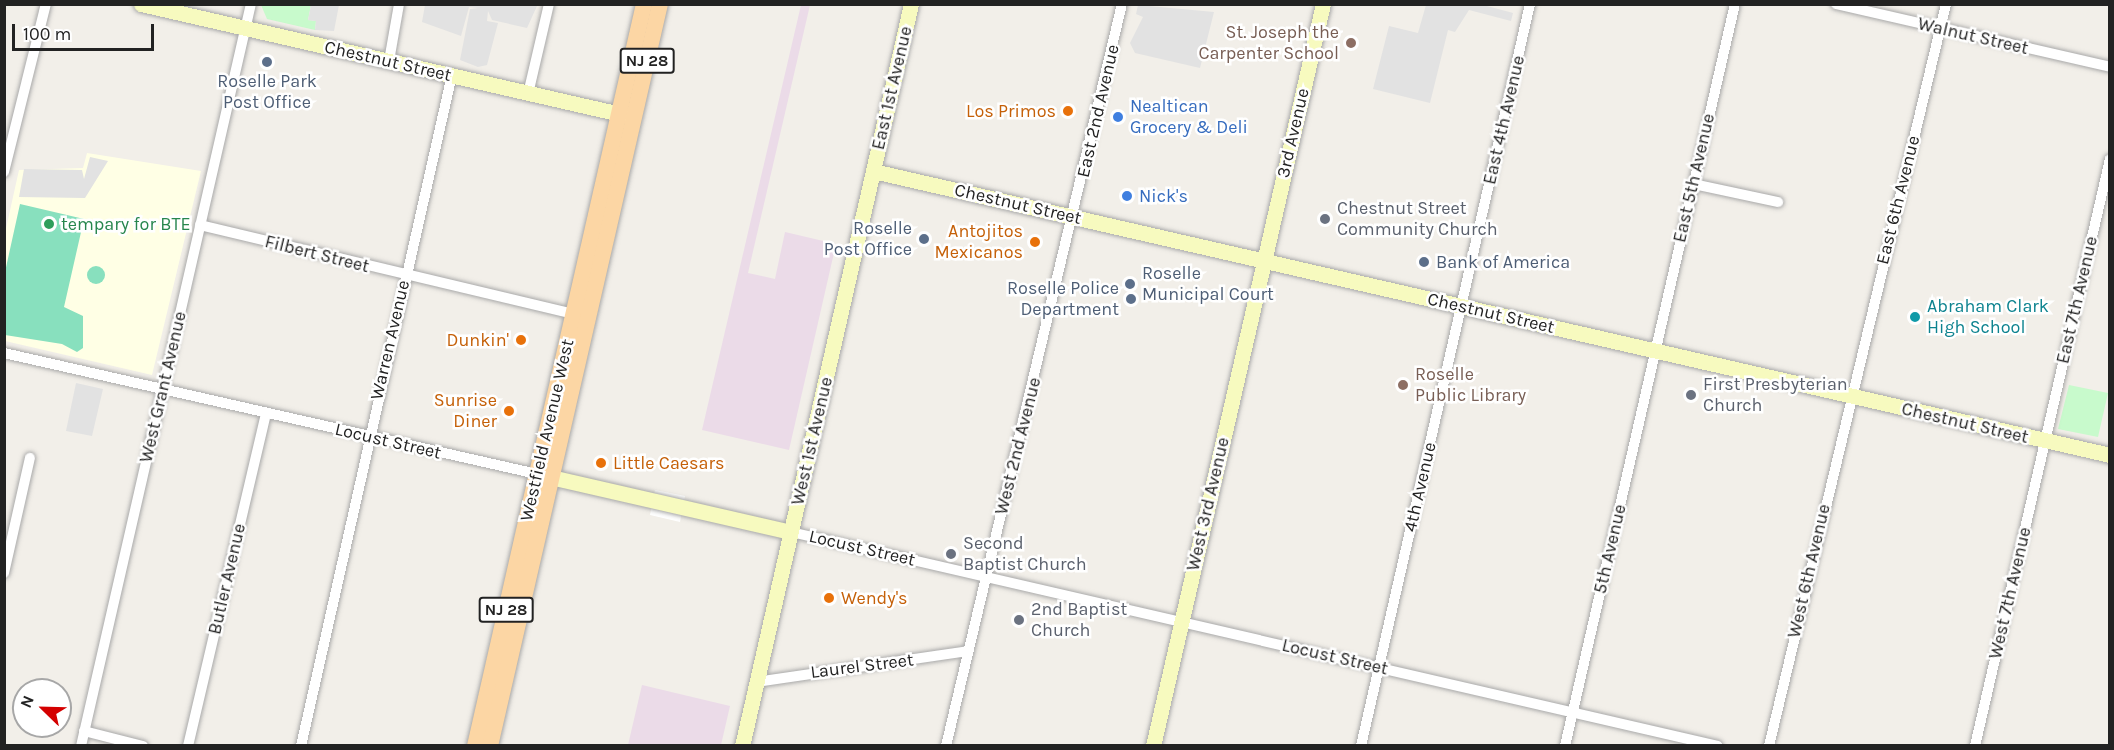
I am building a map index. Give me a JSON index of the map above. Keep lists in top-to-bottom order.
{
  "streets": {
    "main road": ["NJ 28", "Westfield Avenue West"],
    "street": [
      "Walnut Street",
      "Chestnut Street",
      "East 1st Avenue",
      "East 2nd Avenue",
      "East 4th Avenue",
      "3rd Avenue",
      "East 5th Avenue",
      "East 6th Avenue",
      "Filbert Street",
      "East 7th Avenue",
      "Warren Avenue",
      "West Grant Avenue",
      "Locust Street",
      "West 1st Avenue",
      "West 2nd Avenue",
      "4th Avenue",
      "West 3rd Avenue",
      "5th Avenue",
      "West 6th Avenue",
      "Butler Avenue",
      "West 7th Avenue",
      "Laurel Street"
    ]
  },
  "crossings": [
    ["Walnut Street", "East 6th Avenue"],
    ["Chestnut Street", "NJ 28"],
    ["Chestnut Street", "East 1st Avenue"],
    ["Chestnut Street", "East 2nd Avenue"],
    ["Chestnut Street", "East 4th Avenue"],
    ["Chestnut Street", "3rd Avenue"],
    ["Chestnut Street", "East 5th Avenue"],
    ["Chestnut Street", "East 6th Avenue"],
    ["Chestnut Street", "East 7th Avenue"],
    ["Chestnut Street", "Warren Avenue"],
    ["Chestnut Street", "West Grant Avenue"],
    ["Chestnut Street", "Westfield Avenue West"],
    ["Chestnut Street", "West 1st Avenue"],
    ["Chestnut Street", "West 2nd Avenue"],
    ["Chestnut Street", "4th Avenue"],
    ["Chestnut Street", "West 3rd Avenue"],
    ["Chestnut Street", "5th Avenue"],
    ["Chestnut Street", "West 6th Avenue"],
    ["Chestnut Street", "West 7th Avenue"],
    ["NJ 28", "Westfield Avenue West"],
    ["East 1st Avenue", "West 1st Avenue"],
    ["East 2nd Avenue", "West 2nd Avenue"],
    ["East 4th Avenue", "4th Avenue"],
    ["3rd Avenue", "West 3rd Avenue"],
    ["East 5th Avenue", "5th Avenue"],
    ["East 6th Avenue", "West 6th Avenue"],
    ["Filbert Street", "Warren Avenue"],
    ["Filbert Street", "West Grant Avenue"],
    ["Filbert Street", "Westfield Avenue West"],
    ["East 7th Avenue", "West 7th Avenue"],
    ["Warren Avenue", "Locust Street"],
    ["West Grant Avenue", "Locust Street"],
    ["Westfield Avenue West", "Locust Street"],
    ["Locust Street", "West 1st Avenue"],
    ["Locust Street", "West 2nd Avenue"],
    ["Locust Street", "4th Avenue"],
    ["Locust Street", "West 3rd Avenue"],
    ["Locust Street", "5th Avenue"],
    ["Locust Street", "Butler Avenue"],
    ["West 1st Avenue", "Laurel Street"],
    ["West 2nd Avenue", "Laurel Street"]
  ],
  "places": [
    "St. Joseph the Carpenter School",
    "Roselle Park Post Office",
    "Los Primos",
    "Nealtican Grocery & Deli",
    "Nick's",
    "Chestnut Street Community Church",
    "tempary for BTE",
    "Roselle Post Office",
    "Antojitos Mexicanos",
    "Bank of America",
    "Roselle Municipal Court",
    "Roselle Police Department",
    "Abraham Clark High School",
    "Dunkin'",
    "Roselle Public Library",
    "First Presbyterian Church",
    "Sunrise Diner",
    "Little Caesars",
    "Second Baptist Church",
    "Wendy's",
    "2nd Baptist Church"
  ],
  "scale_bar": "100 m",
  "north": "top left"
}
